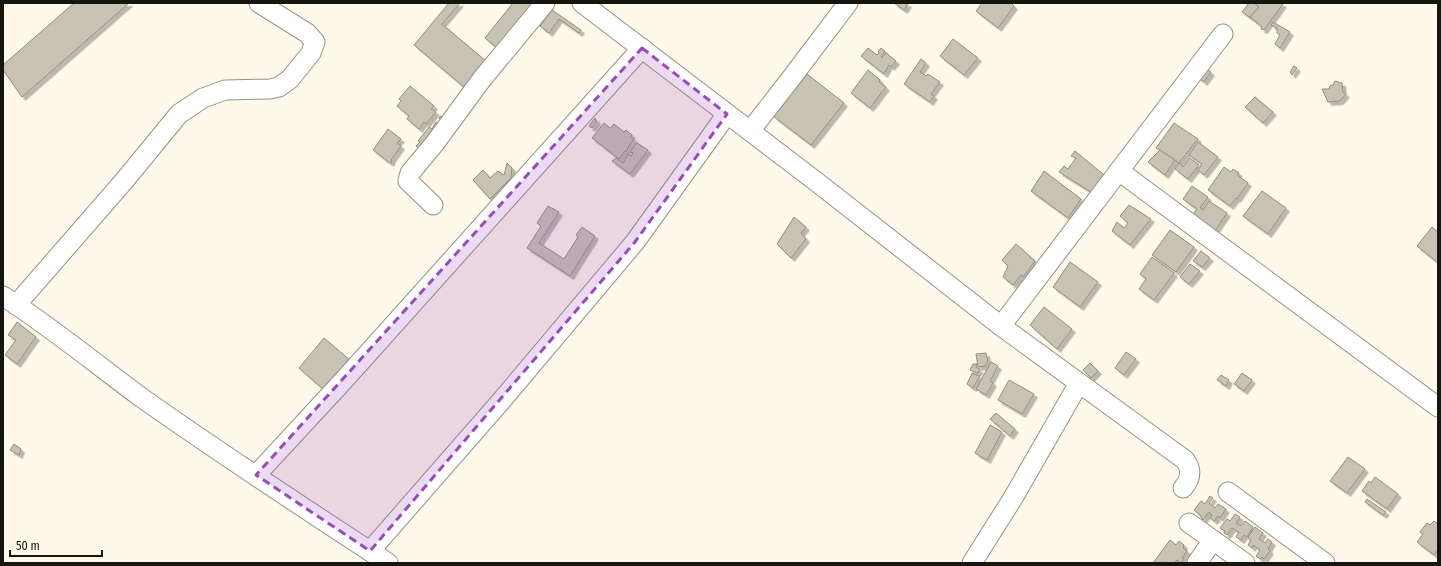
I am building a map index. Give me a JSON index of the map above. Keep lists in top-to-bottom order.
{
  "scale_bar": "50 m"
}
